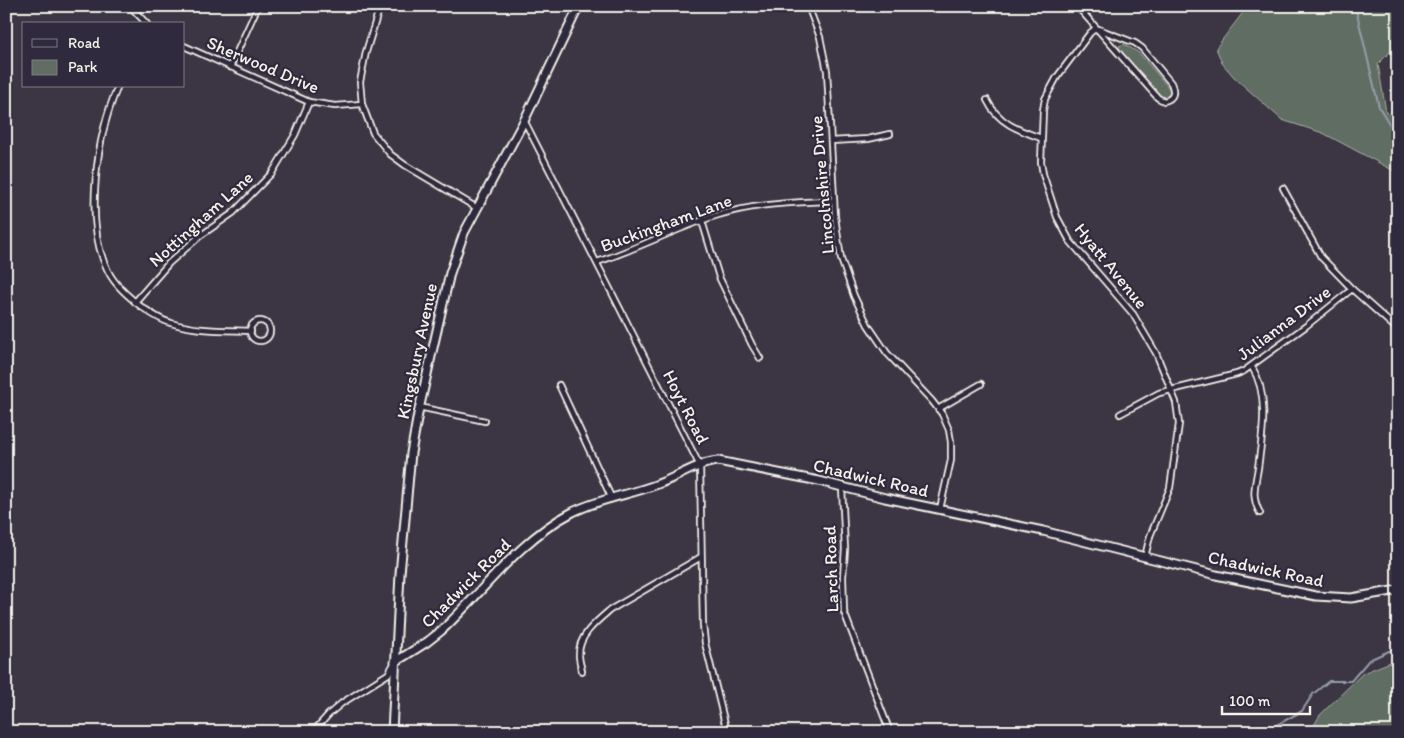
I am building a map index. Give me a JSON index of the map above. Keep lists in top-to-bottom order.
{
  "streets": {
    "street": [
      "Sherwood Drive",
      "Lincolnshire Drive",
      "Nottingham Lane",
      "Buckingham Lane",
      "Hyatt Avenue",
      "Julianna Drive",
      "Kingsbury Avenue",
      "Hoyt Road",
      "Chadwick Road",
      "Larch Road"
    ]
  },
  "crossings": [
    ["Sherwood Drive", "Nottingham Lane"],
    ["Lincolnshire Drive", "Buckingham Lane"],
    ["Lincolnshire Drive", "Chadwick Road"],
    ["Buckingham Lane", "Hoyt Road"],
    ["Hyatt Avenue", "Julianna Drive"],
    ["Hyatt Avenue", "Chadwick Road"],
    ["Kingsbury Avenue", "Hoyt Road"],
    ["Kingsbury Avenue", "Chadwick Road"],
    ["Hoyt Road", "Chadwick Road"],
    ["Chadwick Road", "Larch Road"]
  ],
  "legend": ["Road", "Park"],
  "scale_bar": "100 m"
}
